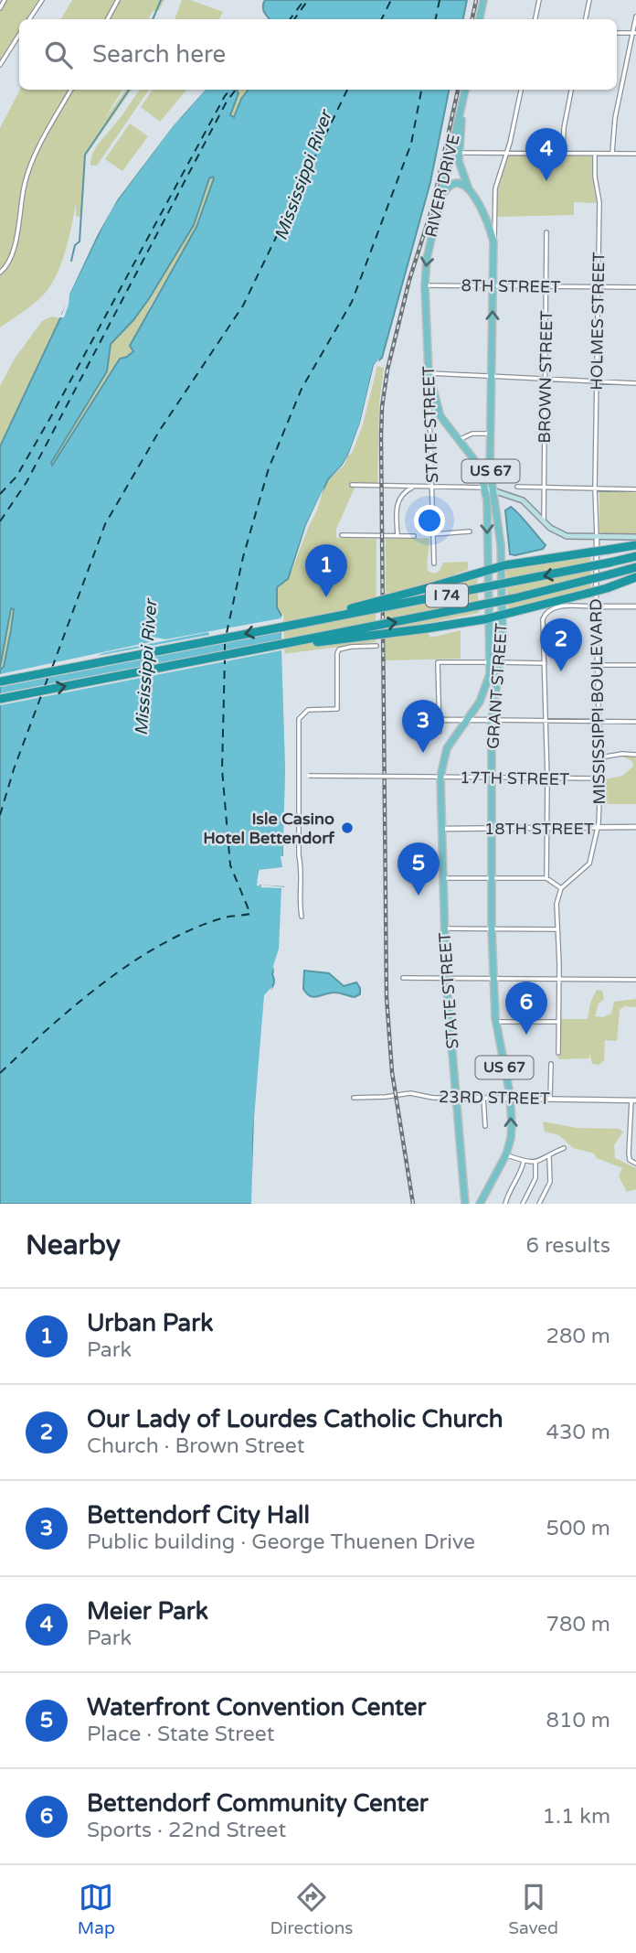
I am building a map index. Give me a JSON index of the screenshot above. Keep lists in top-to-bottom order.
{
  "streets": {
    "highway": ["I 74"],
    "main road": [
      "RIVER DRIVE",
      "STATE STREET",
      "US 67",
      "GRANT STREET"
    ],
    "street": [
      "8TH STREET",
      "HOLMES STREET",
      "BROWN STREET",
      "MISSISSIPPI BOULEVARD",
      "17TH STREET",
      "18TH STREET",
      "23RD STREET"
    ]
  },
  "crossings": [
    ["RIVER DRIVE", "8TH STREET"],
    ["RIVER DRIVE", "STATE STREET"],
    ["RIVER DRIVE", "US 67"],
    ["8TH STREET", "HOLMES STREET"],
    ["8TH STREET", "BROWN STREET"],
    ["8TH STREET", "STATE STREET"],
    ["8TH STREET", "GRANT STREET"],
    ["HOLMES STREET", "MISSISSIPPI BOULEVARD"],
    ["STATE STREET", "US 67"],
    ["STATE STREET", "17TH STREET"],
    ["STATE STREET", "18TH STREET"],
    ["STATE STREET", "23RD STREET"],
    ["US 67", "GRANT STREET"],
    ["US 67", "17TH STREET"],
    ["GRANT STREET", "17TH STREET"],
    ["GRANT STREET", "18TH STREET"],
    ["GRANT STREET", "23RD STREET"],
    ["MISSISSIPPI BOULEVARD", "17TH STREET"],
    ["MISSISSIPPI BOULEVARD", "18TH STREET"]
  ],
  "one_way": ["RIVER DRIVE"],
  "water": ["Mississippi River"],
  "places": ["Isle Casino Hotel Bettendorf"],
  "page": {
    "search": "Search here",
    "pins": [
      "4",
      "1",
      "2",
      "3",
      "5",
      "6"
    ],
    "heading": ["Nearby", "6 results"],
    "list": [
      {
        "mark": "1",
        "name": "Urban Park",
        "note": "Park",
        "value": "280 m"
      },
      {
        "mark": "2",
        "name": "Our Lady of Lourdes Catholic Church",
        "note": "Church · Brown Street",
        "value": "430 m"
      },
      {
        "mark": "3",
        "name": "Bettendorf City Hall",
        "note": "Public building · George Thuenen Drive",
        "value": "500 m"
      },
      {
        "mark": "4",
        "name": "Meier Park",
        "note": "Park",
        "value": "780 m"
      },
      {
        "mark": "5",
        "name": "Waterfront Convention Center",
        "note": "Place · State Street",
        "value": "810 m"
      },
      {
        "mark": "6",
        "name": "Bettendorf Community Center",
        "note": "Sports · 22nd Street",
        "value": "1.1 km"
      }
    ],
    "nav": ["Map", "Directions", "Saved"]
  }
}
